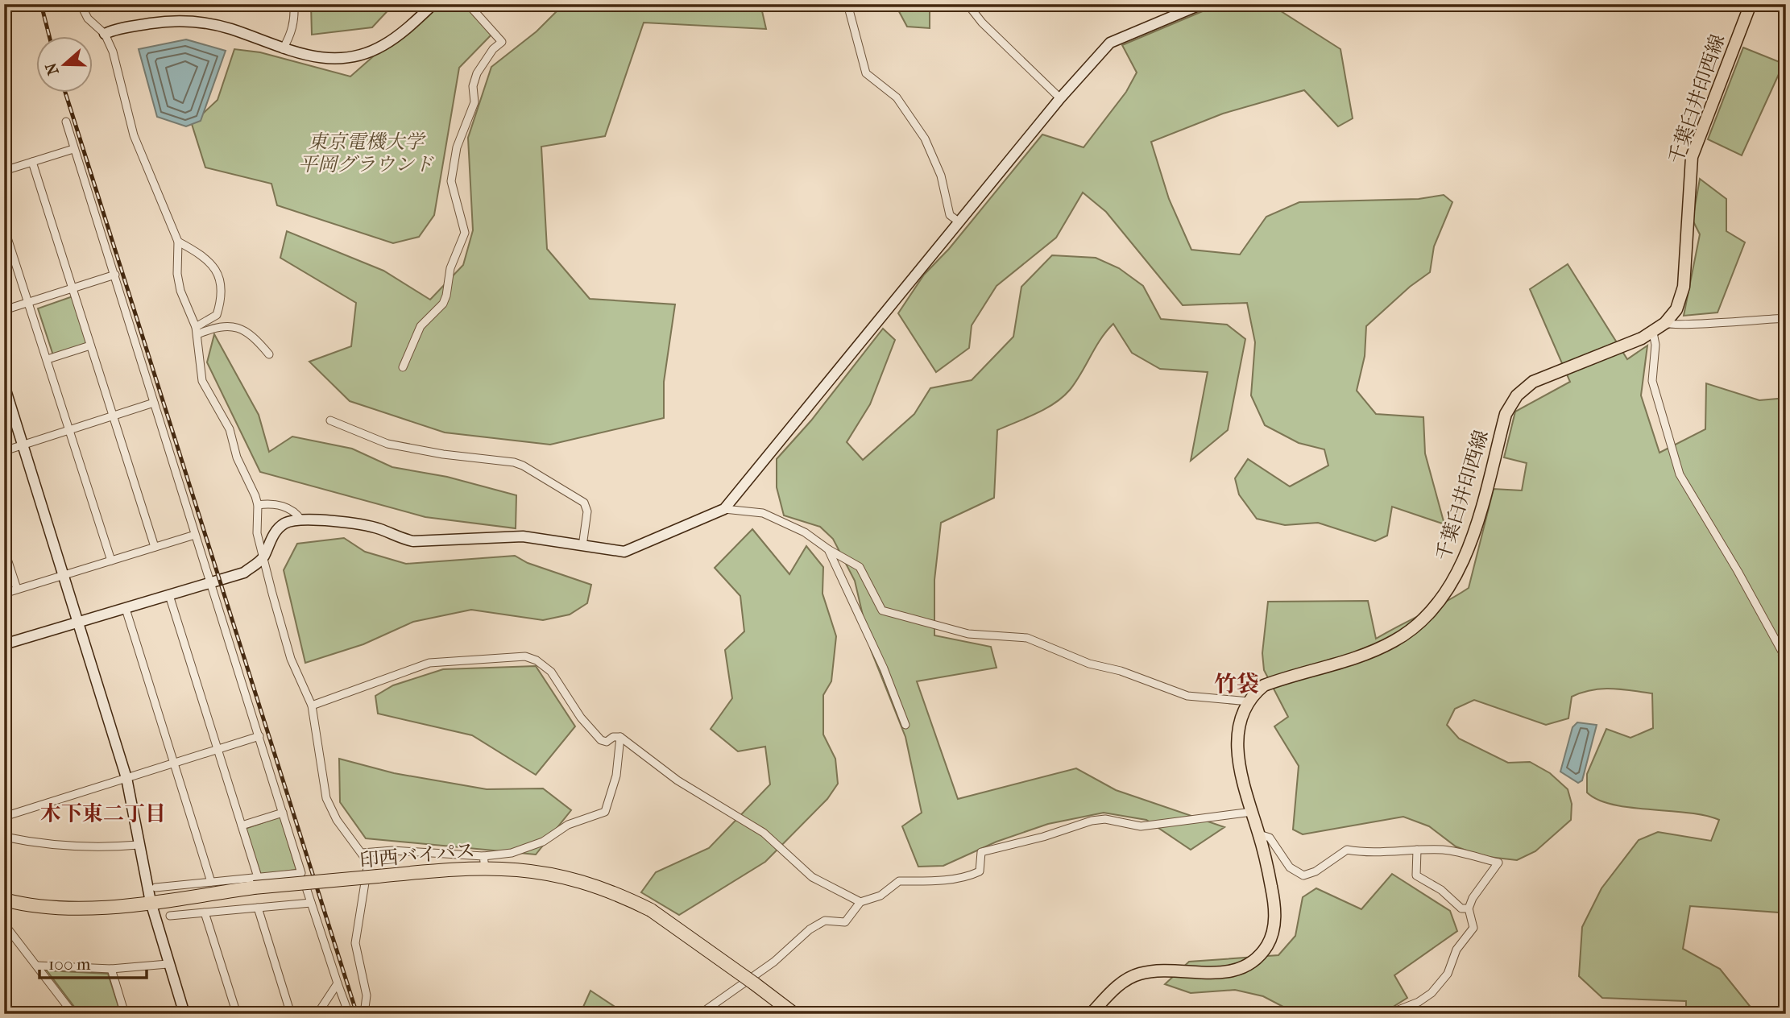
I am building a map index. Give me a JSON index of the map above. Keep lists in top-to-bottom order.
{
  "streets": {
    "highway": ["印西バイパス"],
    "main road": ["千葉臼井印西線"]
  },
  "districts": ["竹袋", "木下東二丁目"],
  "parks": ["東京電機大学 平岡グラウンド"],
  "scale_bar": "100 m",
  "north": "left"
}
